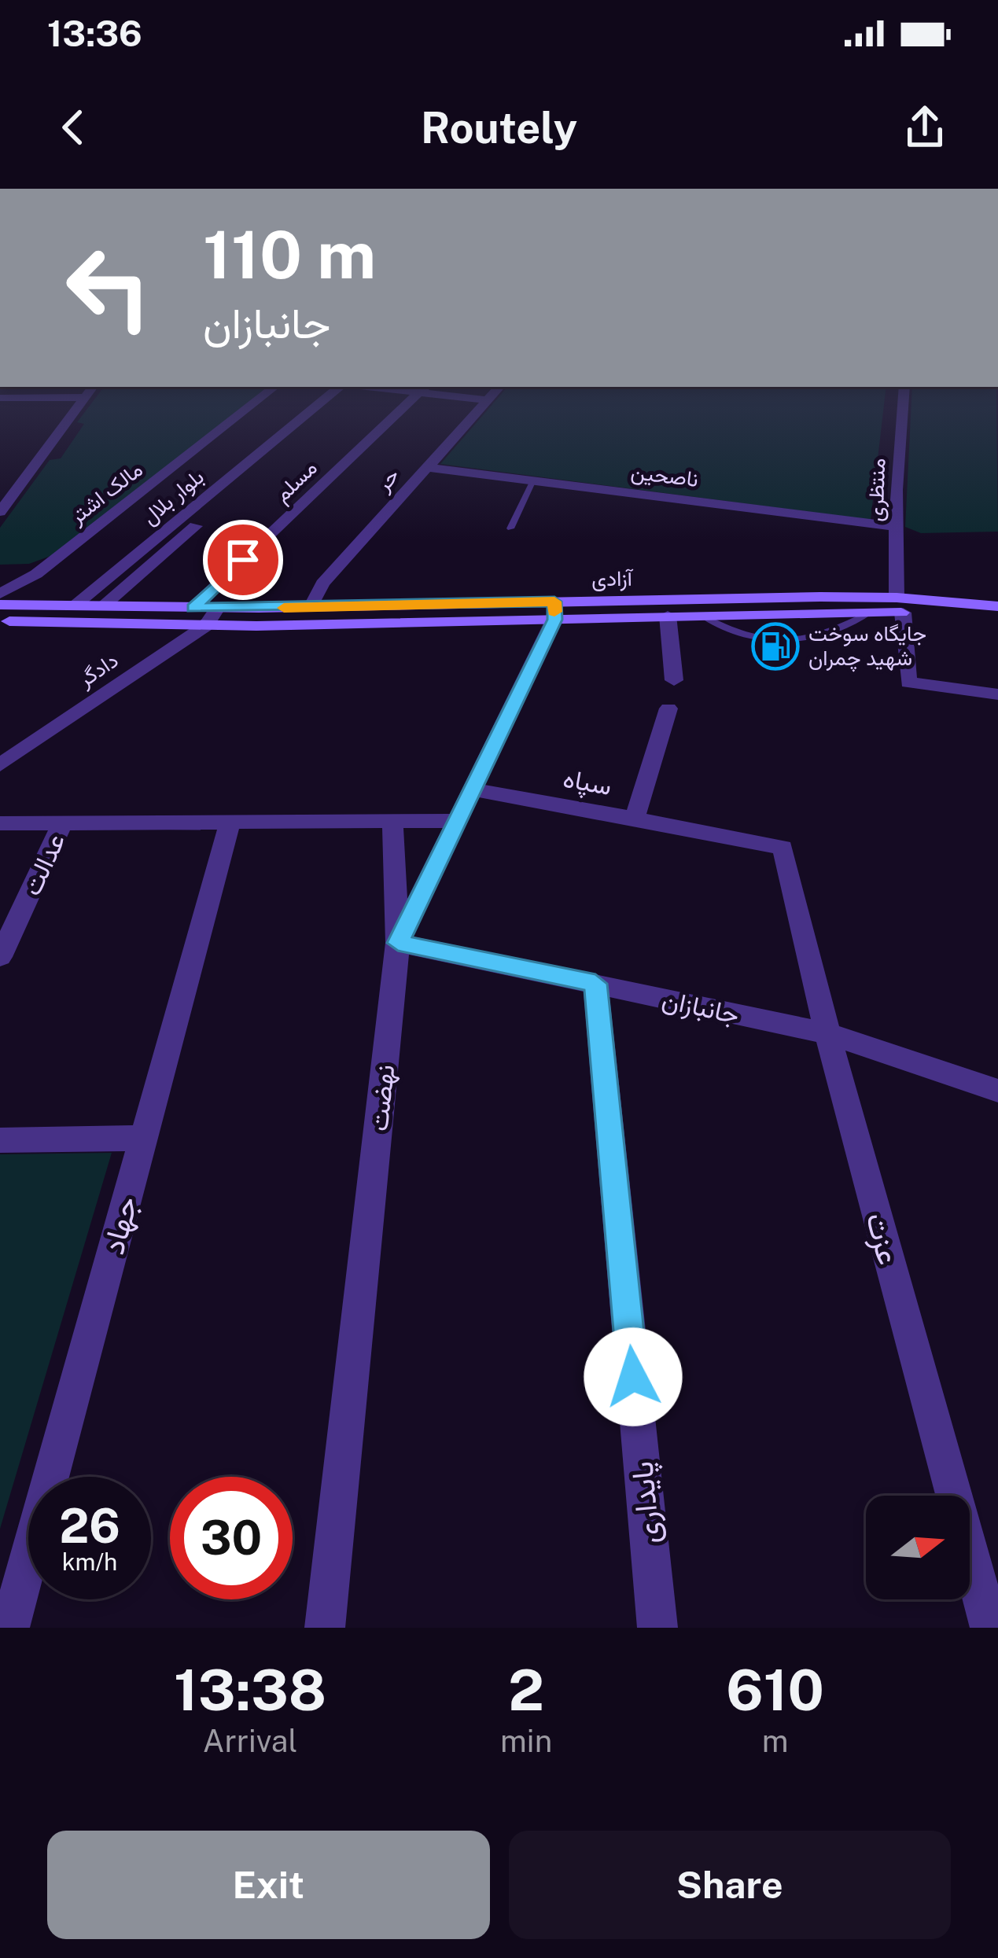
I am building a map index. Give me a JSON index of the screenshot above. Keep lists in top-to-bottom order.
{
  "streets": {
    "main road": ["آزادی"],
    "street": [
      "ناصحین",
      "حر",
      "مسلم",
      "منتظری",
      "مالک اشتر",
      "بلوار بلال",
      "دادگر",
      "سپاه",
      "عدالت",
      "جانبازان",
      "نهضت",
      "جهاد",
      "عزت",
      "پایداری"
    ]
  },
  "crossings": [
    ["ناصحین", "حر"],
    ["ناصحین", "منتظری"],
    ["حر", "آزادی"],
    ["مسلم", "آزادی"],
    ["منتظری", "آزادی"],
    ["بلوار بلال", "آزادی"],
    ["آزادی", "دادگر"],
    ["آزادی", "نهضت"],
    ["سپاه", "نهضت"],
    ["سپاه", "عزت"],
    ["جانبازان", "نهضت"],
    ["جانبازان", "عزت"],
    ["جانبازان", "پایداری"]
  ],
  "places": {
    "fuel station": ["جایگاه سوخت شهید چمران"]
  },
  "north": "right",
  "page": {
    "status": "13:36",
    "header": "Routely",
    "turn": ["110 m", "جانبازان"],
    "speed": "26 km/h",
    "limit": "30",
    "eta": [
      "13:38",
      "Arrival",
      "2",
      "min",
      "610",
      "m"
    ],
    "buttons": ["Exit", "Share"]
  }
}
